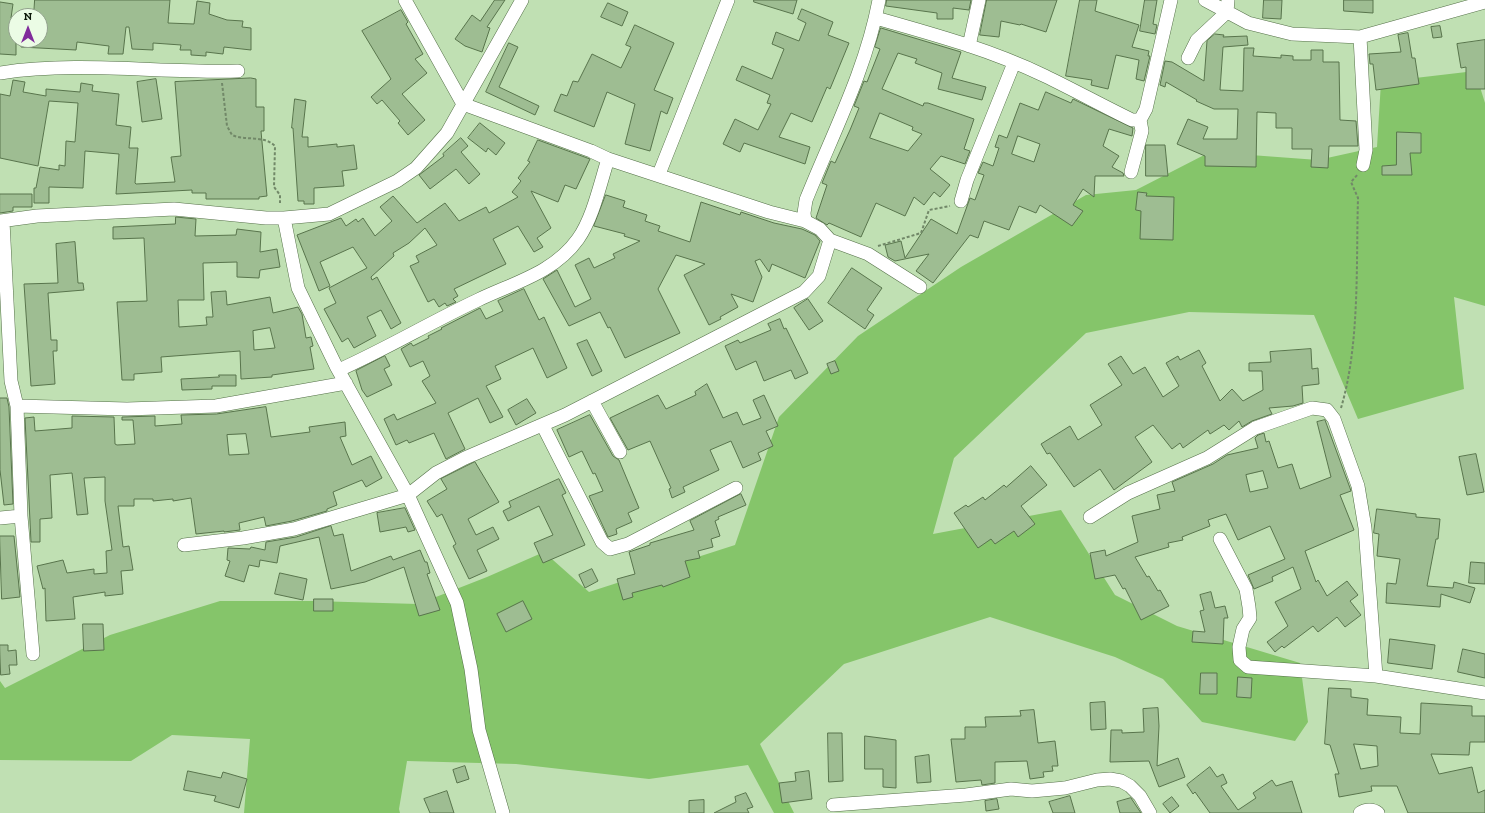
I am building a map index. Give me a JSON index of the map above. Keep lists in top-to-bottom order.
{
  "north": "top"
}
